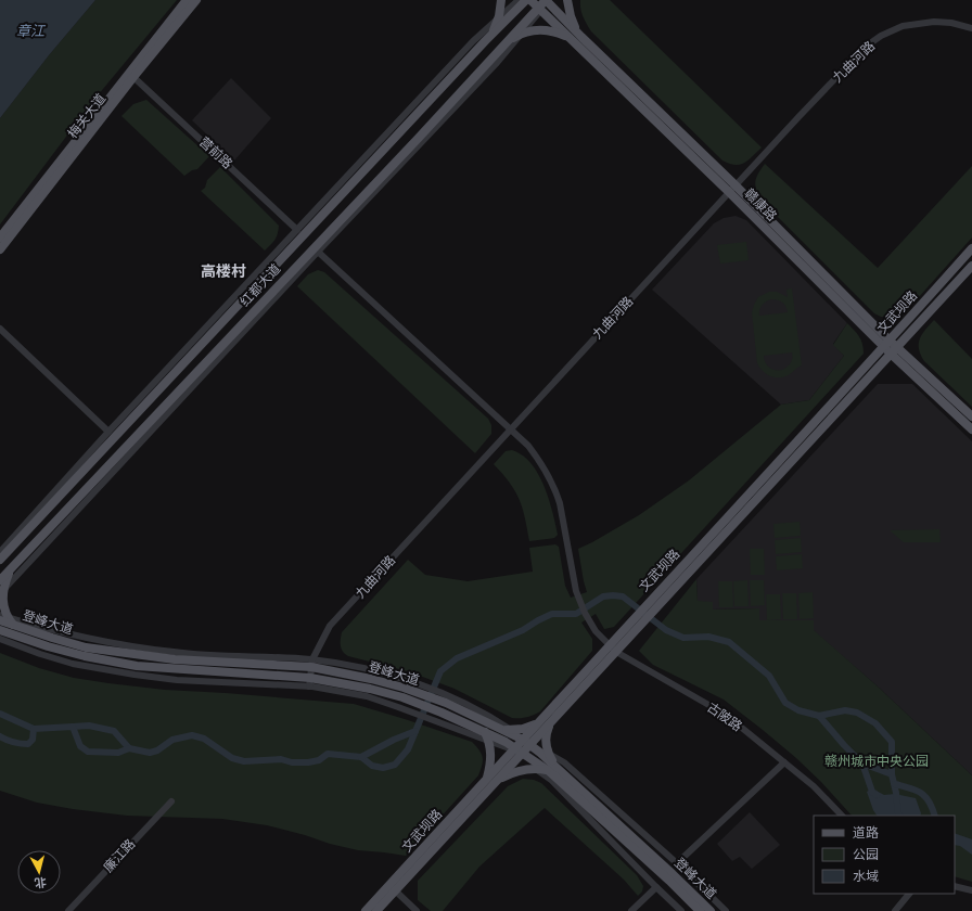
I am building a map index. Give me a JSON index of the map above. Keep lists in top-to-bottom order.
{
  "streets": {
    "main road": [
      "梅关大道",
      "赣康路",
      "红都大道",
      "文武坝路",
      "登峰大道"
    ],
    "street": [
      "九曲河路",
      "营前路",
      "古陂路",
      "廉江路"
    ]
  },
  "crossings": [
    ["九曲河路", "赣康路"],
    ["九曲河路", "登峰大道"],
    ["九曲河路", "古陂路"],
    ["梅关大道", "营前路"],
    ["赣康路", "红都大道"],
    ["赣康路", "文武坝路"],
    ["文武坝路", "登峰大道"],
    ["文武坝路", "古陂路"]
  ],
  "districts": ["高楼村"],
  "water": ["章江"],
  "parks": ["赣州城市中央公园"],
  "legend": ["道路", "公园", "水域"],
  "north": "bottom"
}
